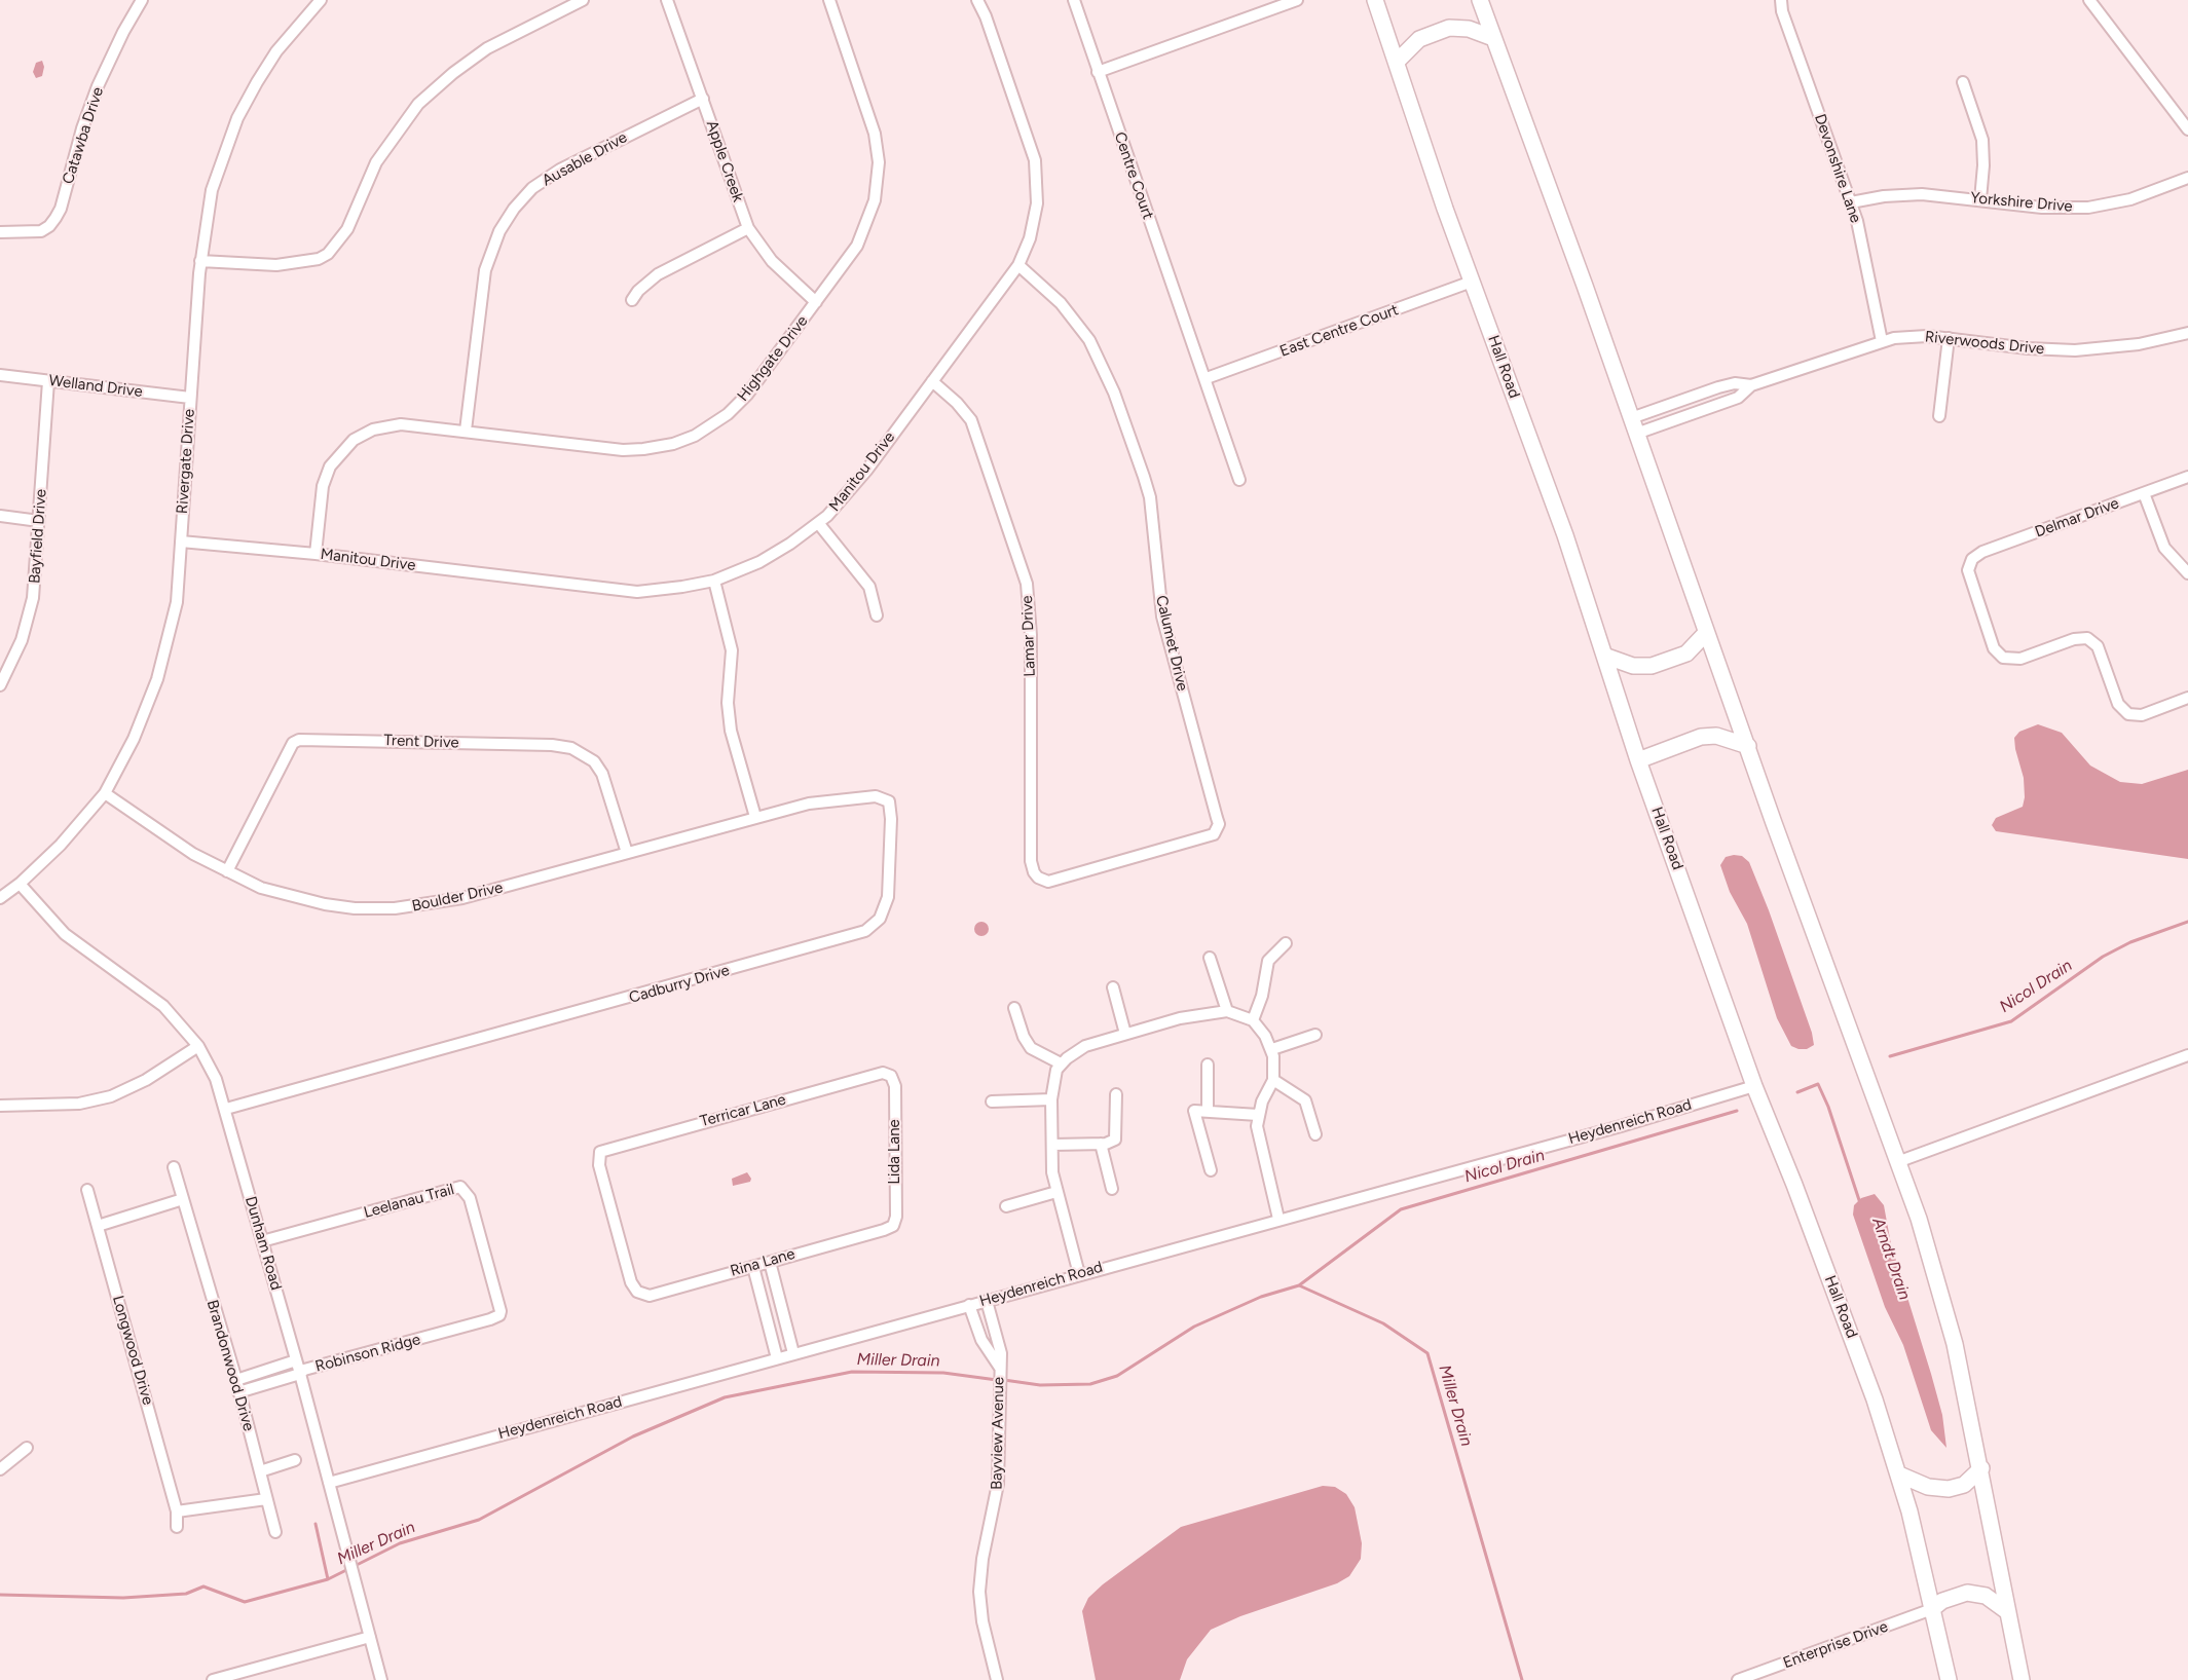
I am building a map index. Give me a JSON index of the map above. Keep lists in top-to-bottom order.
{
  "streets": {
    "highway": ["Hall Road"],
    "street": [
      "Catawba Drive",
      "Ausable Drive",
      "Apple Creek",
      "Devonshire Lane",
      "Centre Court",
      "Yorkshire Drive",
      "East Centre Court",
      "Riverwoods Drive",
      "Highgate Drive",
      "Welland Drive",
      "Rivergate Drive",
      "Manitou Drive",
      "Delmar Drive",
      "Bayfield Drive",
      "Lamar Drive",
      "Calumet Drive",
      "Trent Drive",
      "Boulder Drive",
      "Cadburry Drive",
      "Terricar Lane",
      "Heydenreich Road",
      "Lida Lane",
      "Leelanau Trail",
      "Dunham Road",
      "Rina Lane",
      "Longwood Drive",
      "Robinson Ridge",
      "Brandonwood Drive",
      "Bayview Avenue",
      "Enterprise Drive"
    ]
  },
  "crossings": [
    ["Ausable Drive", "Apple Creek"],
    ["Ausable Drive", "Highgate Drive"],
    ["Apple Creek", "Highgate Drive"],
    ["Devonshire Lane", "Yorkshire Drive"],
    ["Devonshire Lane", "Riverwoods Drive"],
    ["Centre Court", "East Centre Court"],
    ["East Centre Court", "Hall Road"],
    ["Highgate Drive", "Manitou Drive"],
    ["Hall Road", "Heydenreich Road"],
    ["Hall Road", "Enterprise Drive"],
    ["Welland Drive", "Rivergate Drive"],
    ["Welland Drive", "Bayfield Drive"],
    ["Rivergate Drive", "Manitou Drive"],
    ["Rivergate Drive", "Boulder Drive"],
    ["Rivergate Drive", "Dunham Road"],
    ["Manitou Drive", "Lamar Drive"],
    ["Manitou Drive", "Calumet Drive"],
    ["Lamar Drive", "Calumet Drive"],
    ["Trent Drive", "Boulder Drive"],
    ["Boulder Drive", "Cadburry Drive"],
    ["Cadburry Drive", "Dunham Road"],
    ["Terricar Lane", "Lida Lane"],
    ["Terricar Lane", "Rina Lane"],
    ["Heydenreich Road", "Dunham Road"],
    ["Heydenreich Road", "Bayview Avenue"],
    ["Lida Lane", "Rina Lane"],
    ["Leelanau Trail", "Dunham Road"],
    ["Leelanau Trail", "Robinson Ridge"],
    ["Dunham Road", "Robinson Ridge"],
    ["Robinson Ridge", "Brandonwood Drive"]
  ],
  "water": ["Nicol Drain", "Arndt Drain", "Miller Drain"]
}
